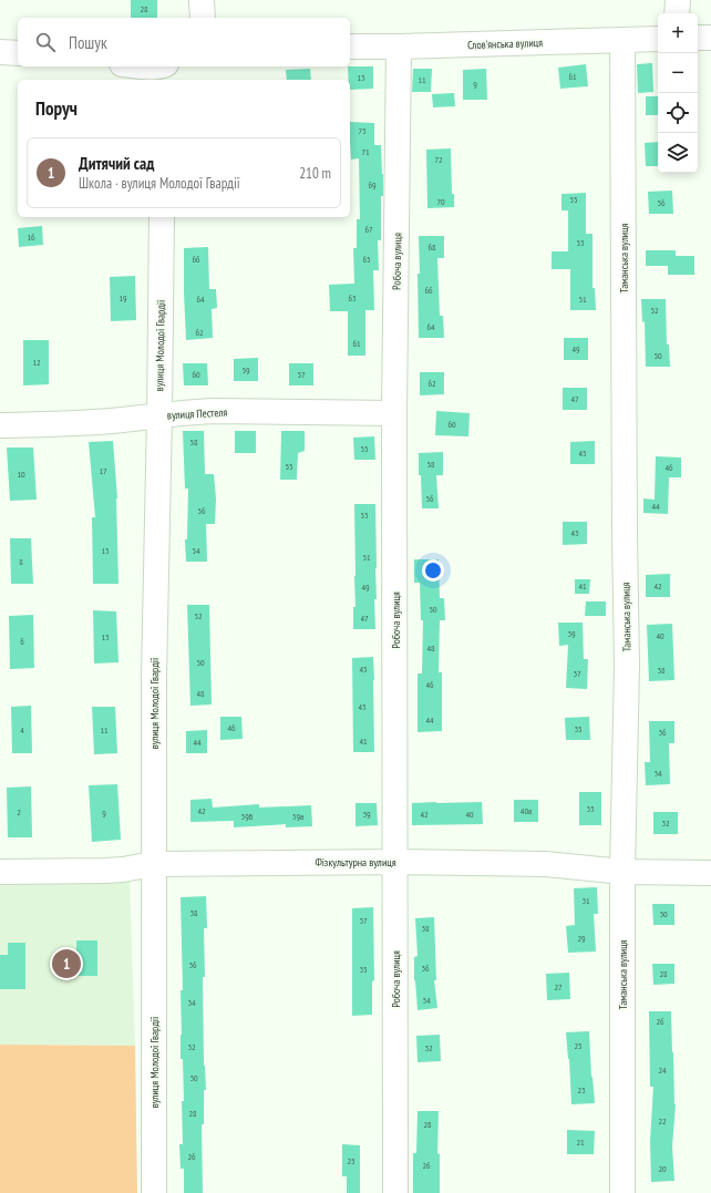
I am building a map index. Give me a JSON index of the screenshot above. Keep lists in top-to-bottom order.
{
  "streets": {
    "street": [
      "Слов'янська вулиця",
      "Таманська вулиця",
      "Робоча вулиця",
      "вулиця Молодої Гвардії",
      "вулиця Пестеля",
      "Фізкультурна вулиця"
    ]
  },
  "crossings": [
    ["Слов'янська вулиця", "Таманська вулиця"],
    ["Слов'янська вулиця", "Робоча вулиця"],
    ["Таманська вулиця", "Фізкультурна вулиця"],
    ["Робоча вулиця", "вулиця Пестеля"],
    ["Робоча вулиця", "Фізкультурна вулиця"],
    ["вулиця Молодої Гвардії", "вулиця Пестеля"],
    ["вулиця Молодої Гвардії", "Фізкультурна вулиця"]
  ],
  "house_numbers": [
    "28",
    "61",
    "13",
    "11",
    "9",
    "73",
    "71",
    "72",
    "69",
    "55",
    "70",
    "56",
    "67",
    "16",
    "53",
    "68",
    "66",
    "65",
    "66",
    "19",
    "63",
    "64",
    "51",
    "52",
    "64",
    "62",
    "61",
    "49",
    "50",
    "12",
    "59",
    "60",
    "57",
    "62",
    "47",
    "60",
    "58",
    "55",
    "45",
    "58",
    "55",
    "46",
    "17",
    "10",
    "56",
    "44",
    "56",
    "53",
    "43",
    "15",
    "54",
    "51",
    "8",
    "41",
    "42",
    "49",
    "50",
    "52",
    "47",
    "39",
    "40",
    "13",
    "6",
    "48",
    "50",
    "45",
    "38",
    "37",
    "46",
    "48",
    "43",
    "44",
    "46",
    "35",
    "4",
    "11",
    "36",
    "41",
    "44",
    "34",
    "33",
    "42",
    "40а",
    "2",
    "9",
    "39",
    "42",
    "40",
    "39Б",
    "39а",
    "32",
    "31",
    "38",
    "30",
    "37",
    "38",
    "29",
    "36",
    "36",
    "35",
    "28",
    "27",
    "34",
    "34",
    "26",
    "25",
    "32",
    "32",
    "24",
    "30",
    "23",
    "28",
    "22",
    "28",
    "21",
    "26",
    "25",
    "26",
    "20"
  ],
  "page": {
    "map_buttons": ["+", "−"],
    "search": "Пошук",
    "heading": "Поруч",
    "list": [
      {
        "mark": "1",
        "name": "Дитячий сад",
        "note": "Школа · вулиця Молодої Гвардії",
        "value": "210 m"
      }
    ],
    "pins": "1"
  }
}
